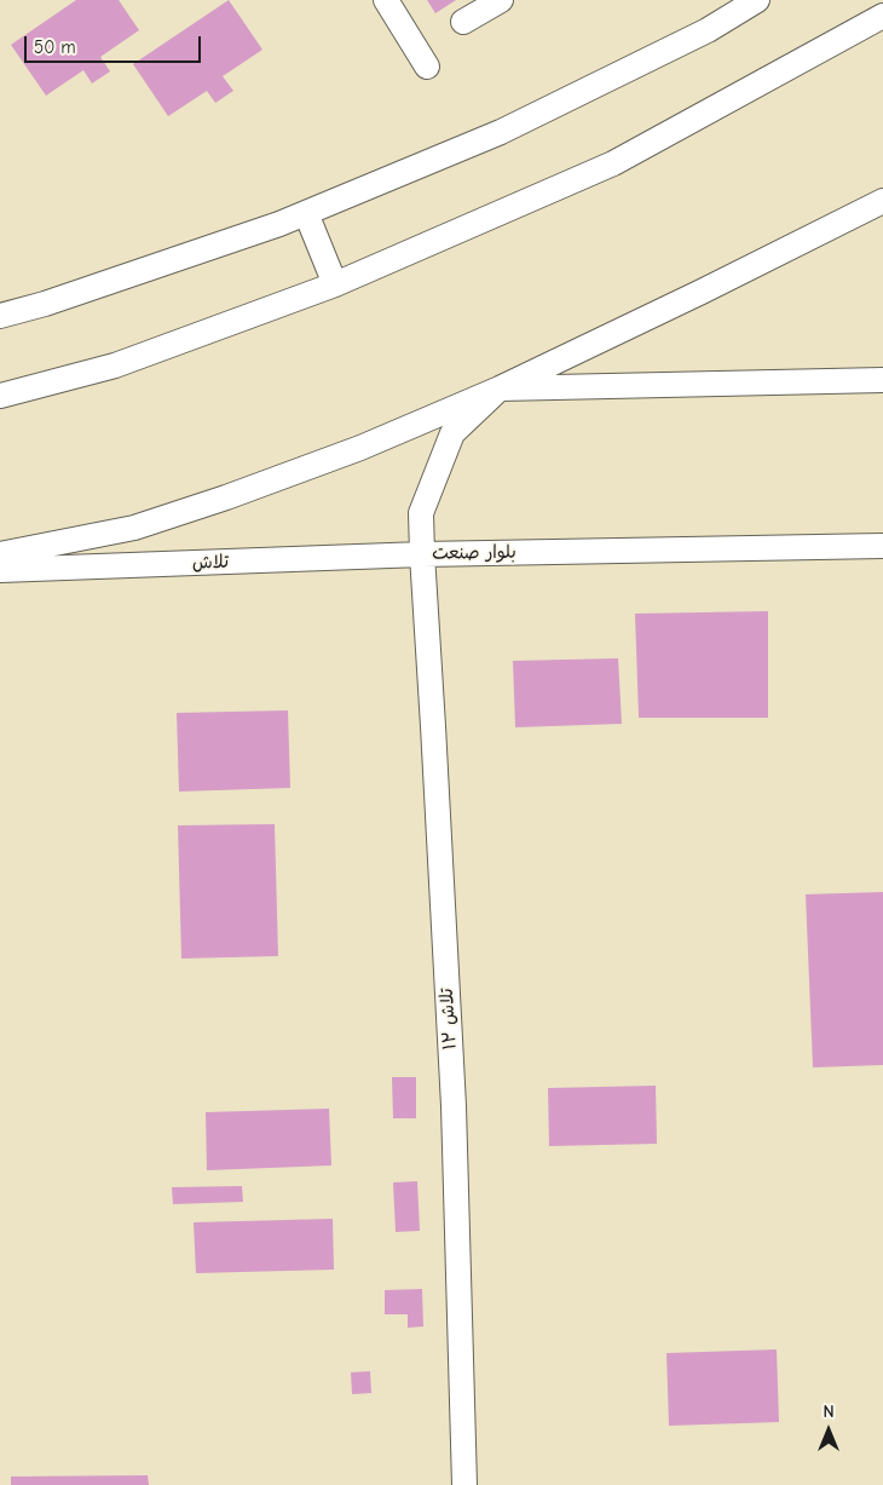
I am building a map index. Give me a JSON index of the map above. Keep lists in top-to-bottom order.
{
  "streets": {
    "street": ["بلوار صنعت", "تلاش", "تلاش ۱۲"]
  },
  "crossings": [
    ["بلوار صنعت", "تلاش"],
    ["بلوار صنعت", "تلاش ۱۲"],
    ["تلاش", "تلاش ۱۲"]
  ],
  "scale_bar": "50 m",
  "north": "top"
}
